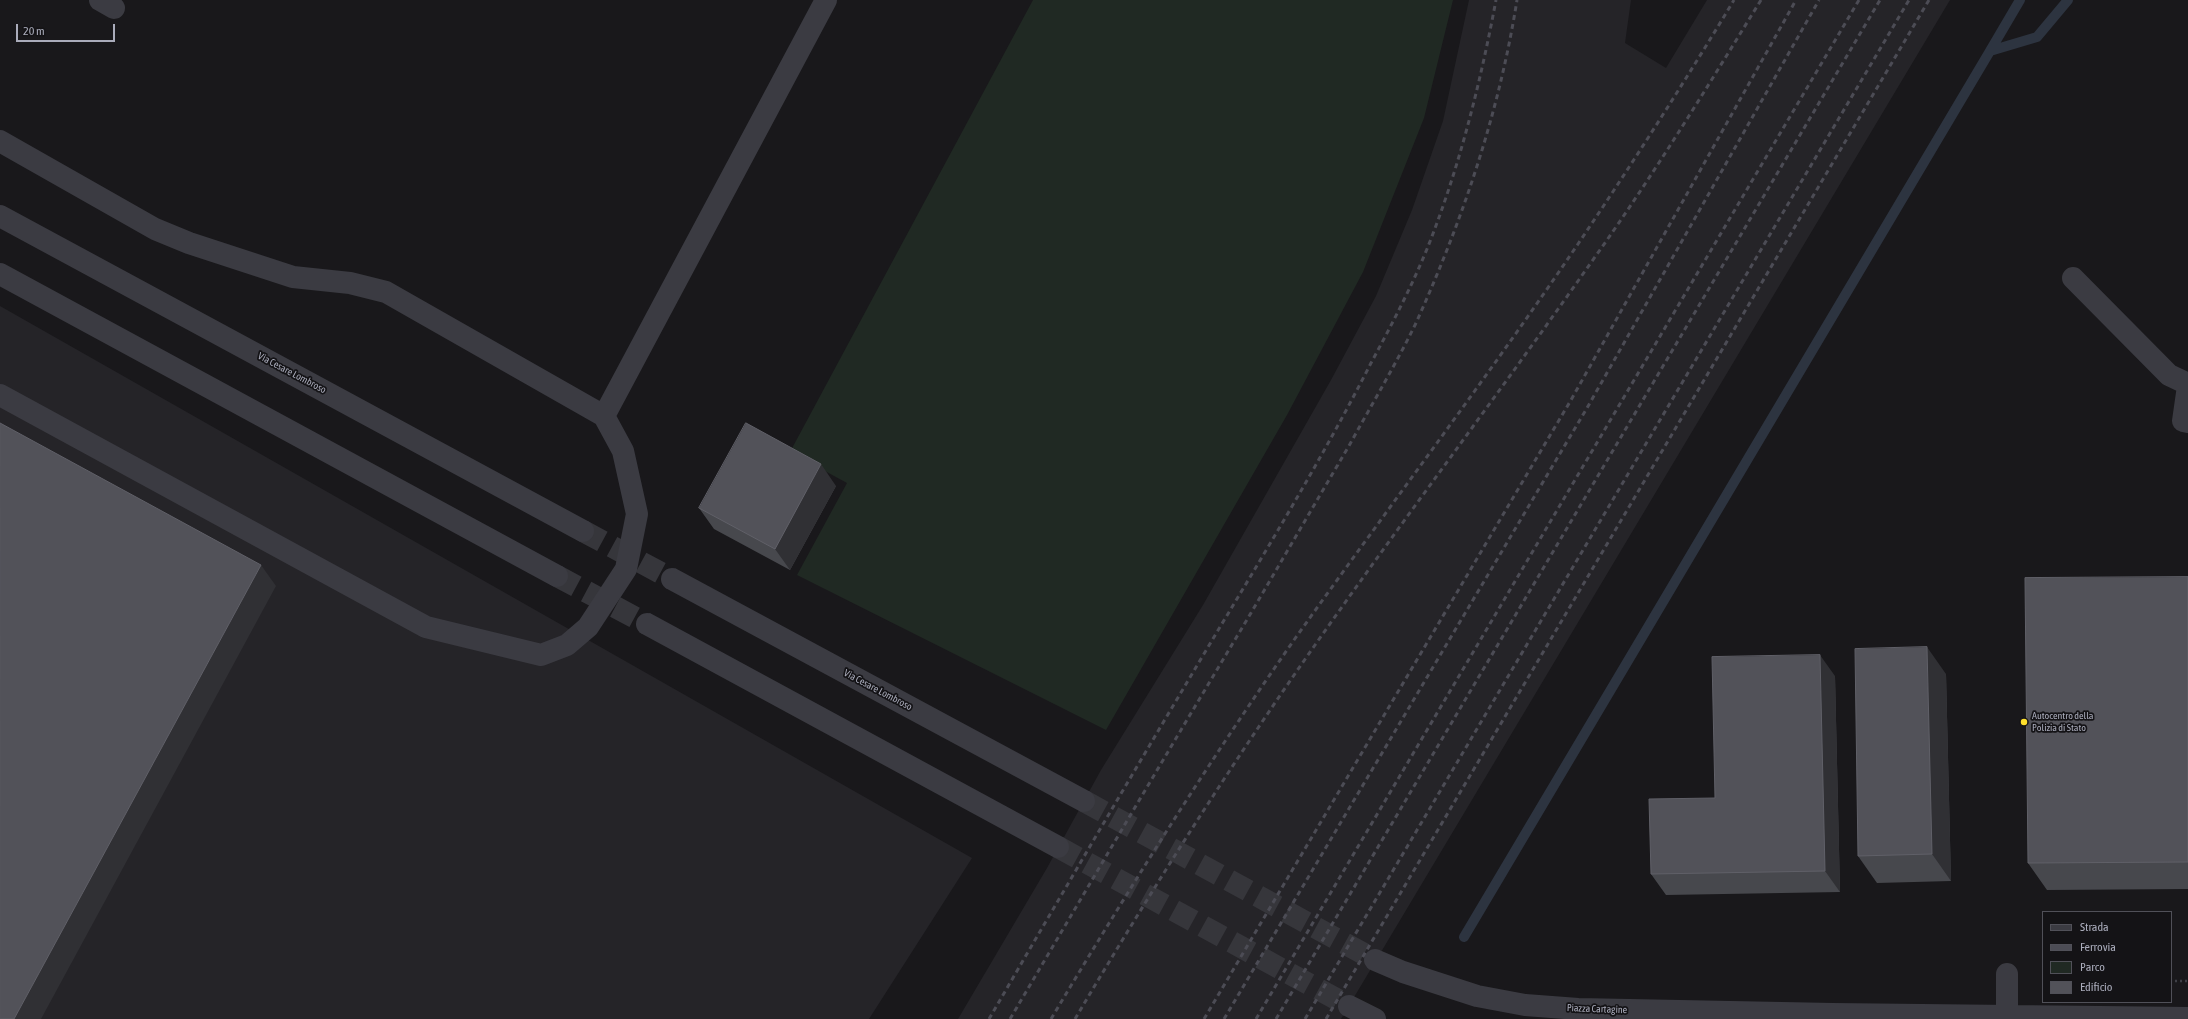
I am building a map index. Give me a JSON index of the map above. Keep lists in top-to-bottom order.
{
  "streets": {
    "street": ["Via Cesare Lombroso", "Piazza Cartagine"]
  },
  "places": ["Autocentro della Polizia di Stato"],
  "legend": [
    "Strada",
    "Ferrovia",
    "Parco",
    "Edificio"
  ],
  "scale_bar": "20 m"
}
